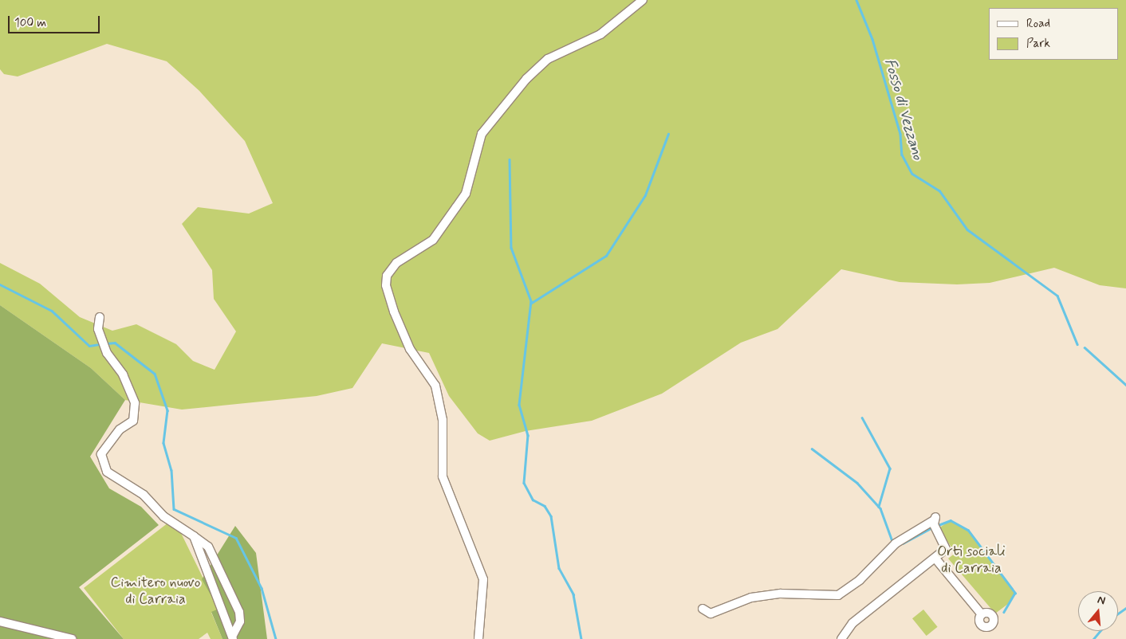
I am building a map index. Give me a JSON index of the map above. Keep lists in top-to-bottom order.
{
  "water": ["Fosso di Vezzano"],
  "parks": ["Orti sociali di Carraia", "Cimitero nuovo di Carraia"],
  "legend": ["Road", "Park"],
  "scale_bar": "100 m",
  "north": "top"
}
